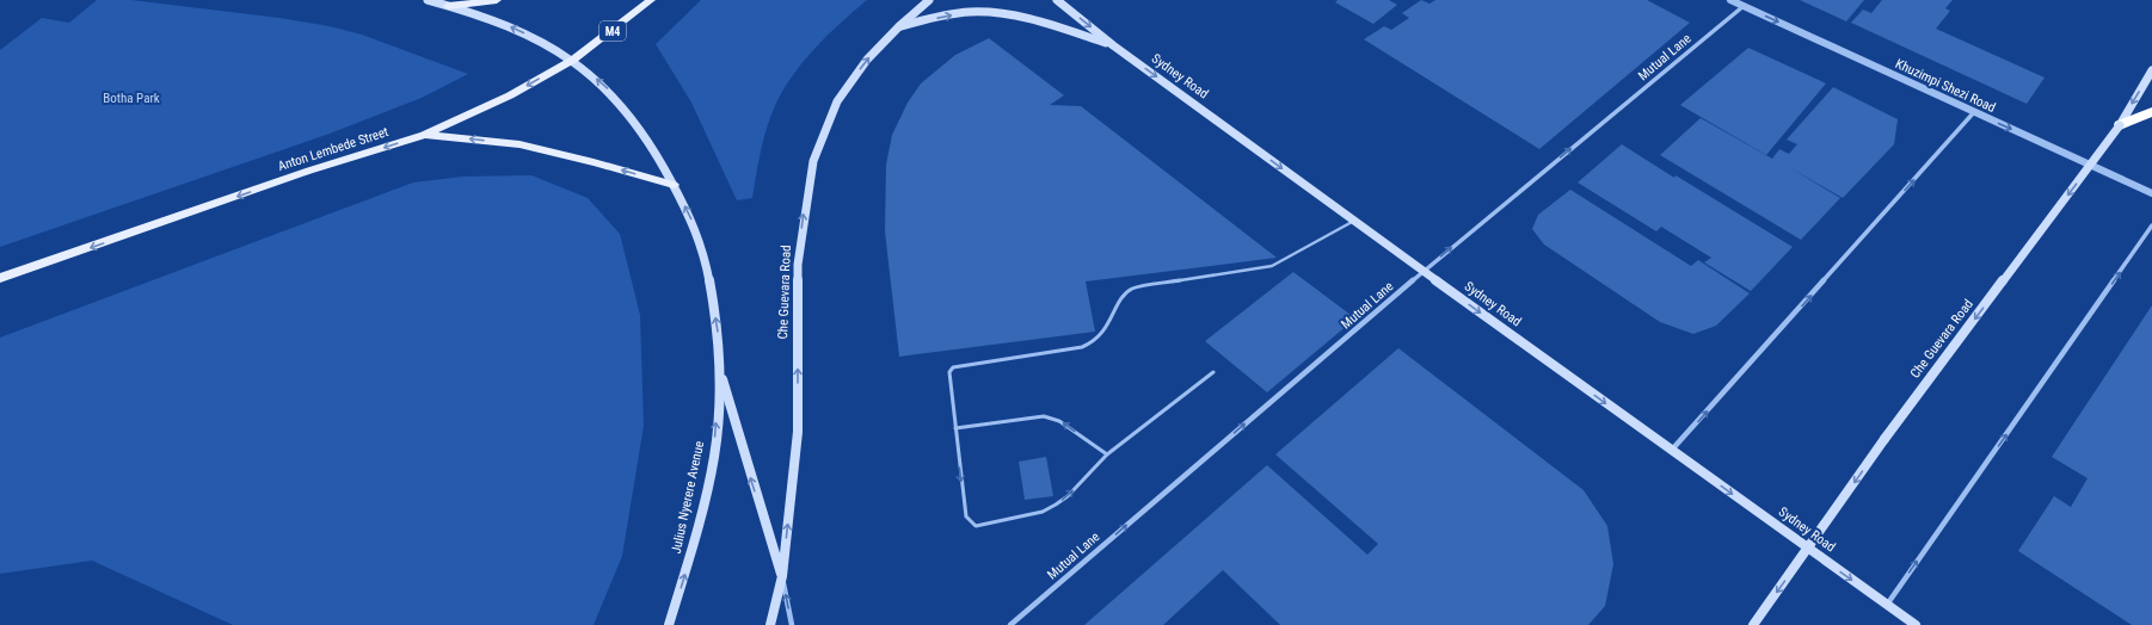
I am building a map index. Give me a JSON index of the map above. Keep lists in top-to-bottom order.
{
  "streets": {
    "main road": [
      "M4",
      "Sydney Road",
      "Anton Lembede Street",
      "Che Guevara Road",
      "Julius Nyerere Avenue"
    ],
    "street": ["Mutual Lane", "Khuzimpi Shezi Road"]
  },
  "crossings": [
    ["Mutual Lane", "Sydney Road"],
    ["Mutual Lane", "Khuzimpi Shezi Road"],
    ["Sydney Road", "Che Guevara Road"],
    ["Anton Lembede Street", "Julius Nyerere Avenue"]
  ],
  "one_way": [
    "Mutual Lane",
    "Sydney Road",
    "Khuzimpi Shezi Road",
    "Anton Lembede Street",
    "Julius Nyerere Avenue"
  ],
  "parks": ["Botha Park"]
}
